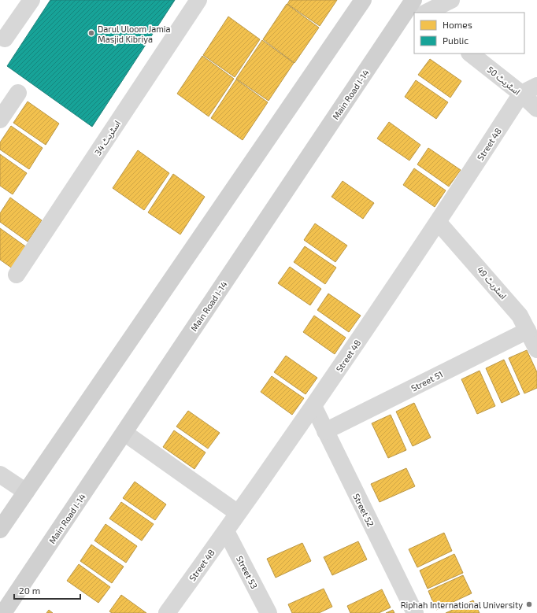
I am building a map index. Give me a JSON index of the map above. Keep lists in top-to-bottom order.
{
  "streets": {
    "main road": ["Main Road I-14"],
    "street": [
      "اسٹریٹ 50",
      "اسٹریٹ 34",
      "Street 48",
      "اسٹریٹ 49",
      "Street 51",
      "Street 52",
      "Street 53"
    ]
  },
  "crossings": [
    ["اسٹریٹ 50", "Street 48"],
    ["Street 48", "اسٹریٹ 49"],
    ["Street 48", "Street 52"],
    ["Street 48", "Street 53"],
    ["اسٹریٹ 49", "Street 51"],
    ["Street 51", "Street 52"]
  ],
  "places": ["Darul Uloom Jamia Masjid Kibriya", "Riphah International University"],
  "legend": ["Homes", "Public"],
  "scale_bar": "20 m"
}
